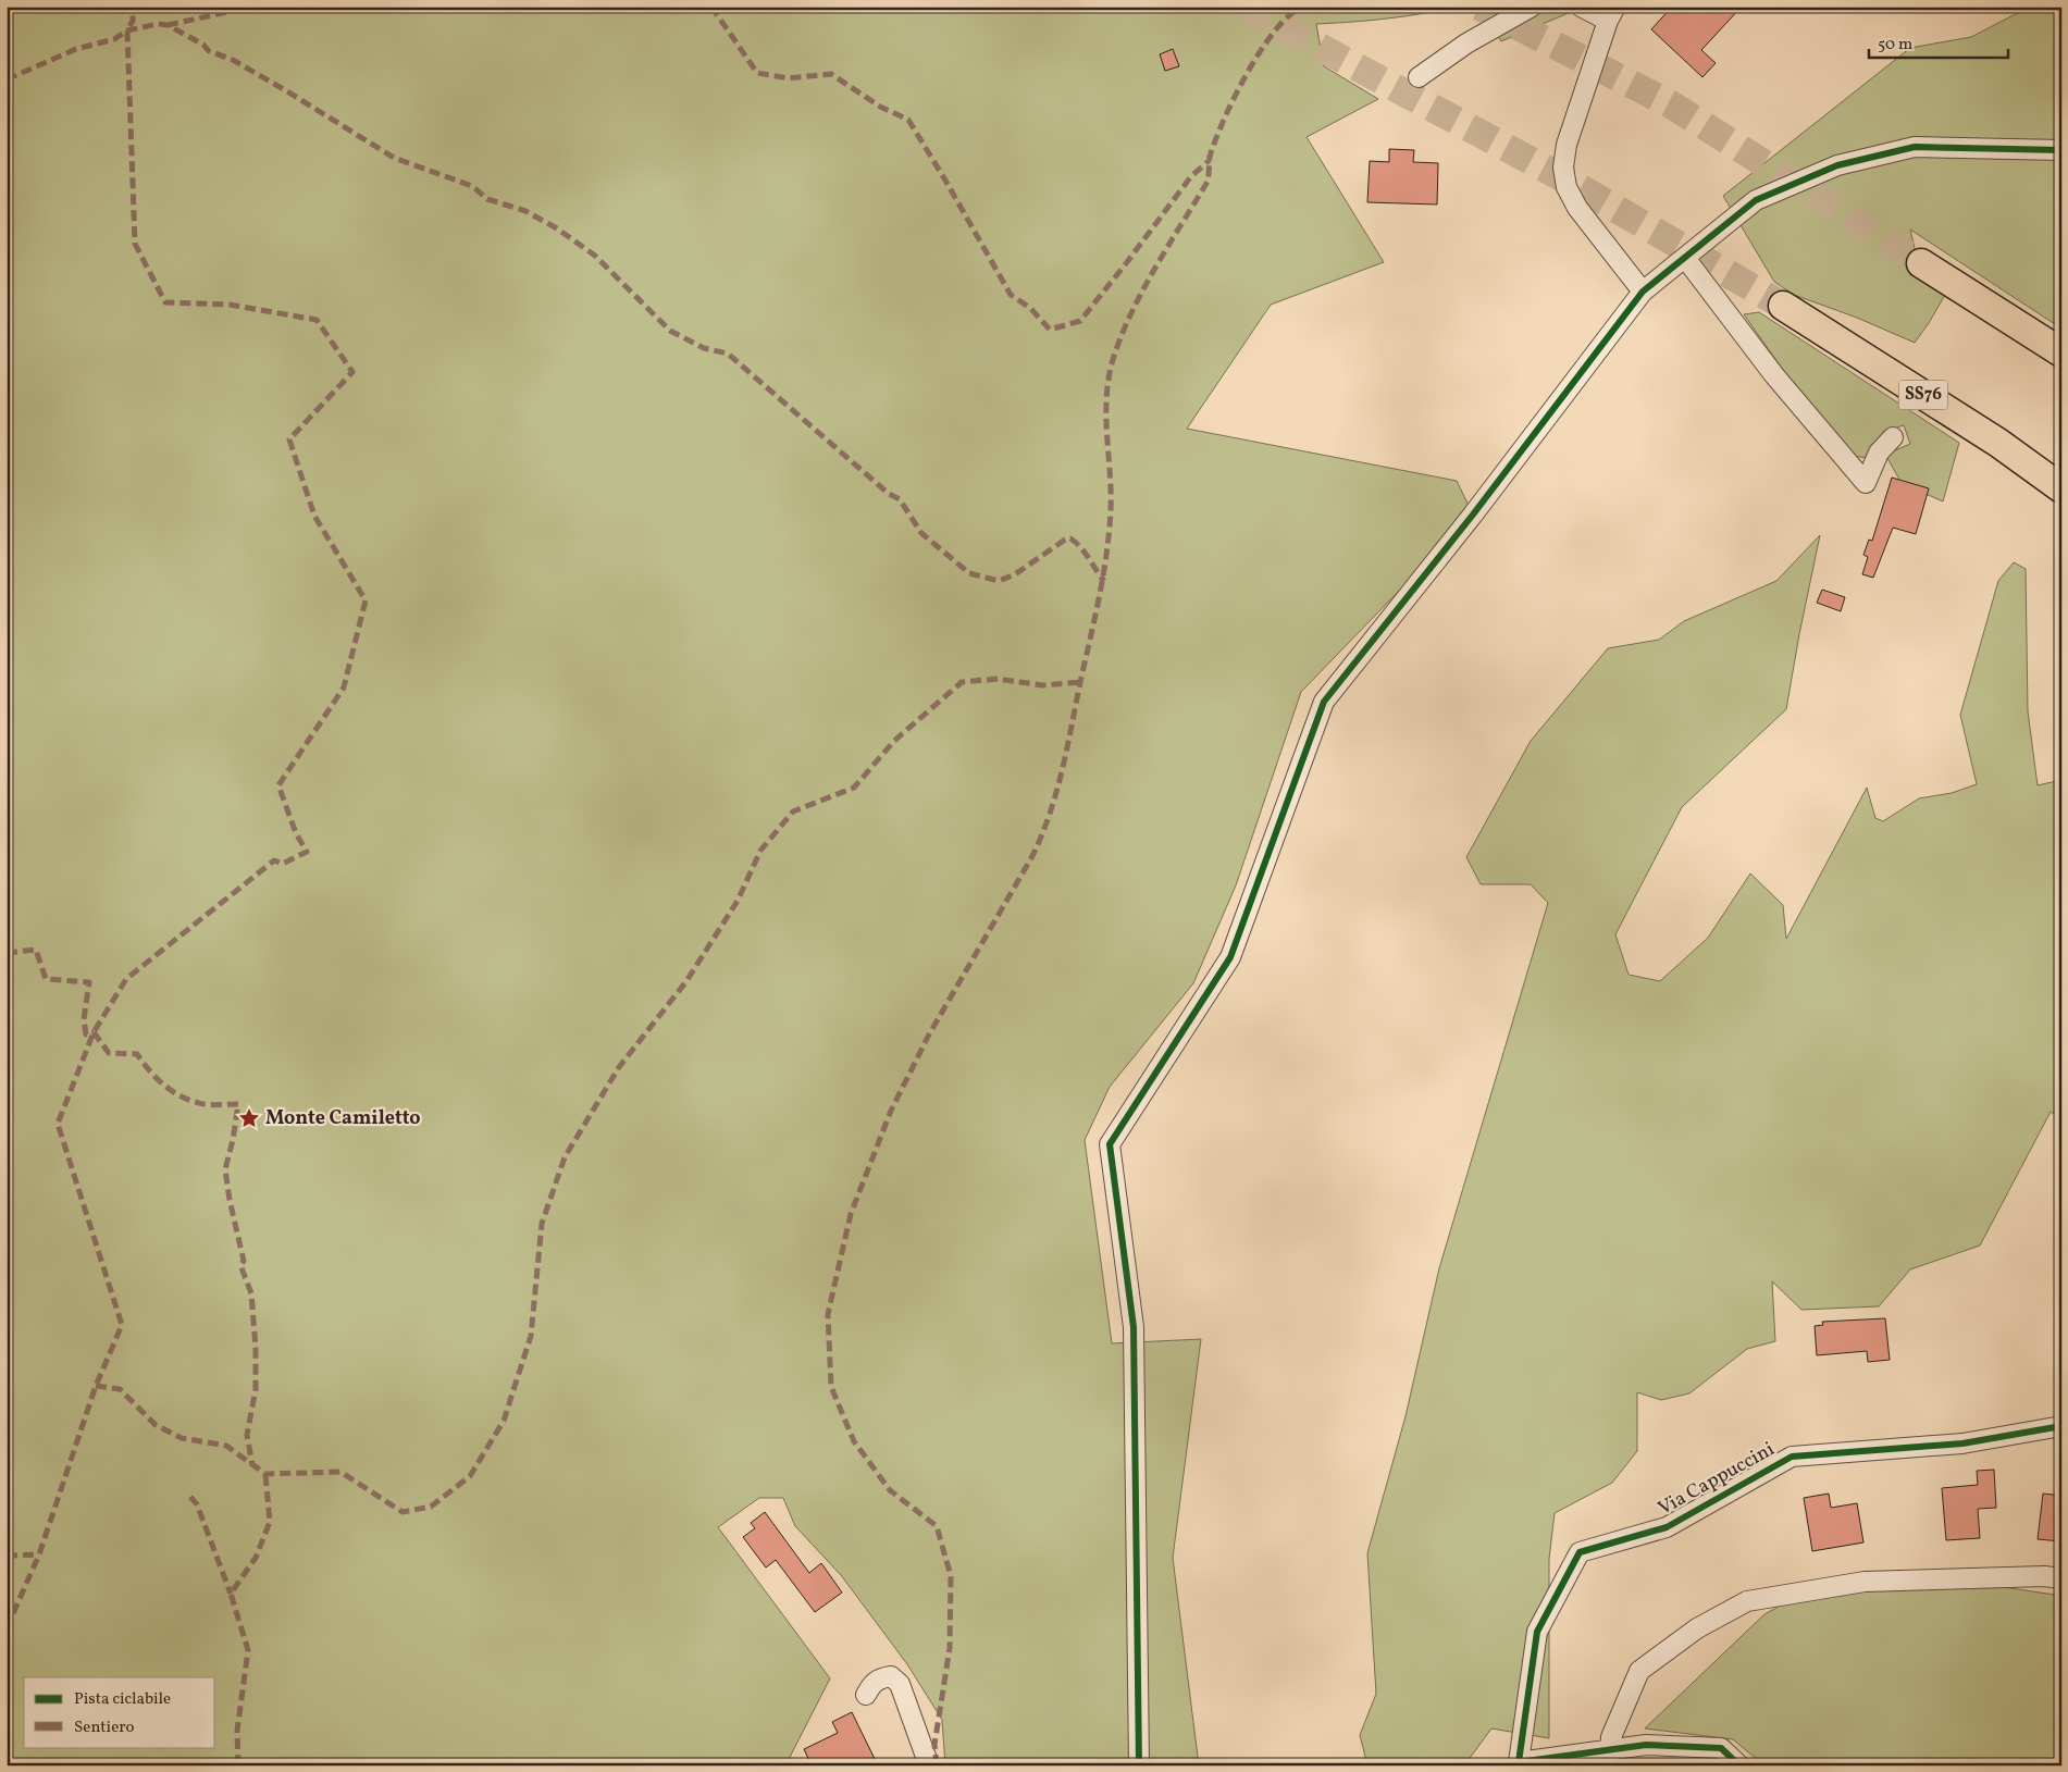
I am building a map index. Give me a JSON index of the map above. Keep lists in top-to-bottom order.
{
  "streets": {
    "highway": ["SS76"],
    "street": ["Via Cappuccini"]
  },
  "places": {
    "place": ["Monte Camiletto"]
  },
  "legend": ["Pista ciclabile", "Sentiero"],
  "scale_bar": "50 m"
}
